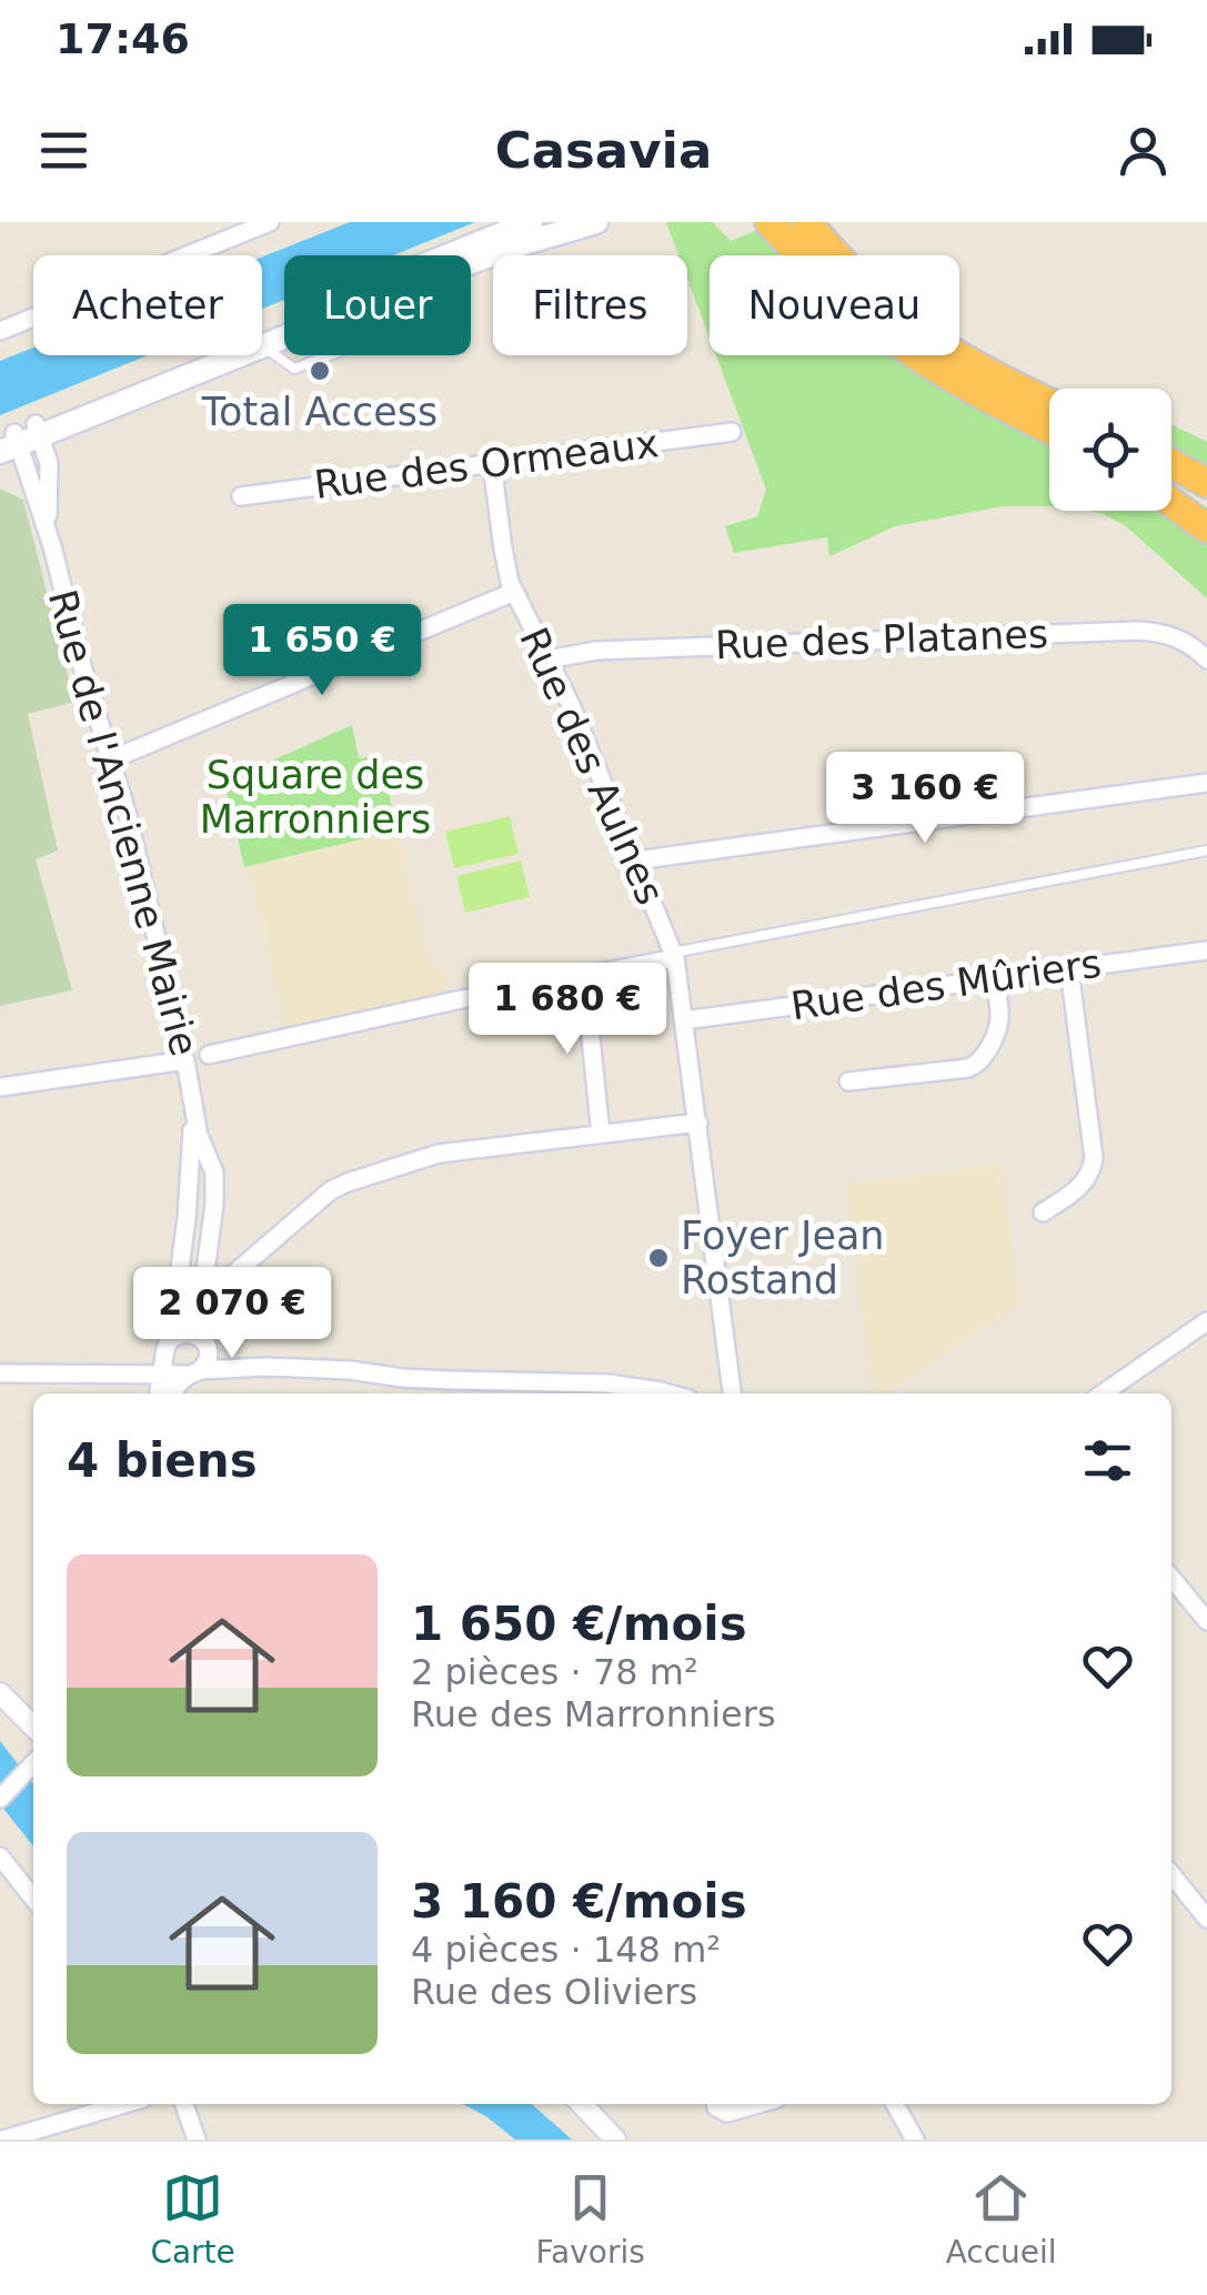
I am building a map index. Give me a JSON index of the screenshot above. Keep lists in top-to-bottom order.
{
  "streets": {
    "street": [
      "Rue des Ormeaux",
      "Rue des Platanes",
      "Rue des Aulnes",
      "Rue de l'Ancienne Mairie",
      "Rue des Mûriers"
    ]
  },
  "crossings": [
    ["Rue des Ormeaux", "Rue des Aulnes"],
    ["Rue des Platanes", "Rue des Aulnes"],
    ["Rue des Aulnes", "Rue des Mûriers"]
  ],
  "parks": ["Square des Marronniers"],
  "places": ["Total Access", "Foyer Jean Rostand"],
  "page": {
    "status": "17:46",
    "header": "Casavia",
    "chip": [
      "Acheter",
      "Louer",
      "Filtres",
      "Nouveau"
    ],
    "price": [
      "1 650 €",
      "3 160 €",
      "1 680 €",
      "2 070 €"
    ],
    "heading": "4 biens",
    "list": [
      {
        "name": "1 650 €/mois",
        "note": "2 pièces · 78 m² · Rue des Marronniers"
      },
      {
        "name": "3 160 €/mois",
        "note": "4 pièces · 148 m² · Rue des Oliviers"
      }
    ],
    "tabs": ["Carte", "Favoris", "Accueil"]
  }
}
